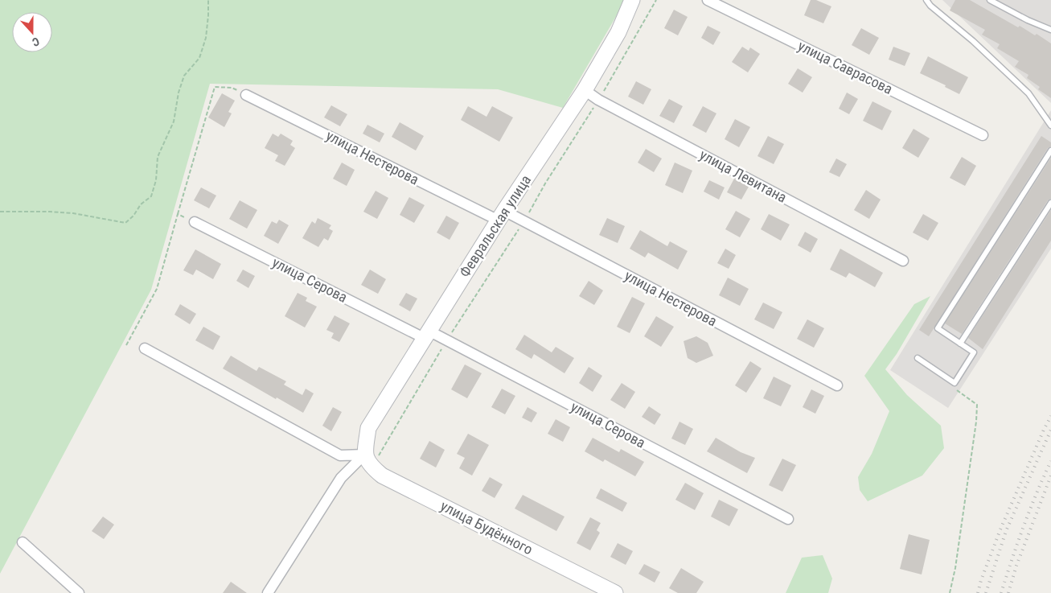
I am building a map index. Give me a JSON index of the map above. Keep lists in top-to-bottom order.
{
  "streets": {
    "main road": ["Февральская улица", "улица Будённого"],
    "street": [
      "улица Саврасова",
      "улица Нестерова",
      "улица Левитана",
      "улица Серова"
    ]
  },
  "crossings": [
    ["улица Нестерова", "Февральская улица"],
    ["улица Левитана", "Февральская улица"],
    ["Февральская улица", "улица Серова"],
    ["Февральская улица", "улица Будённого"]
  ],
  "north": "bottom"
}
